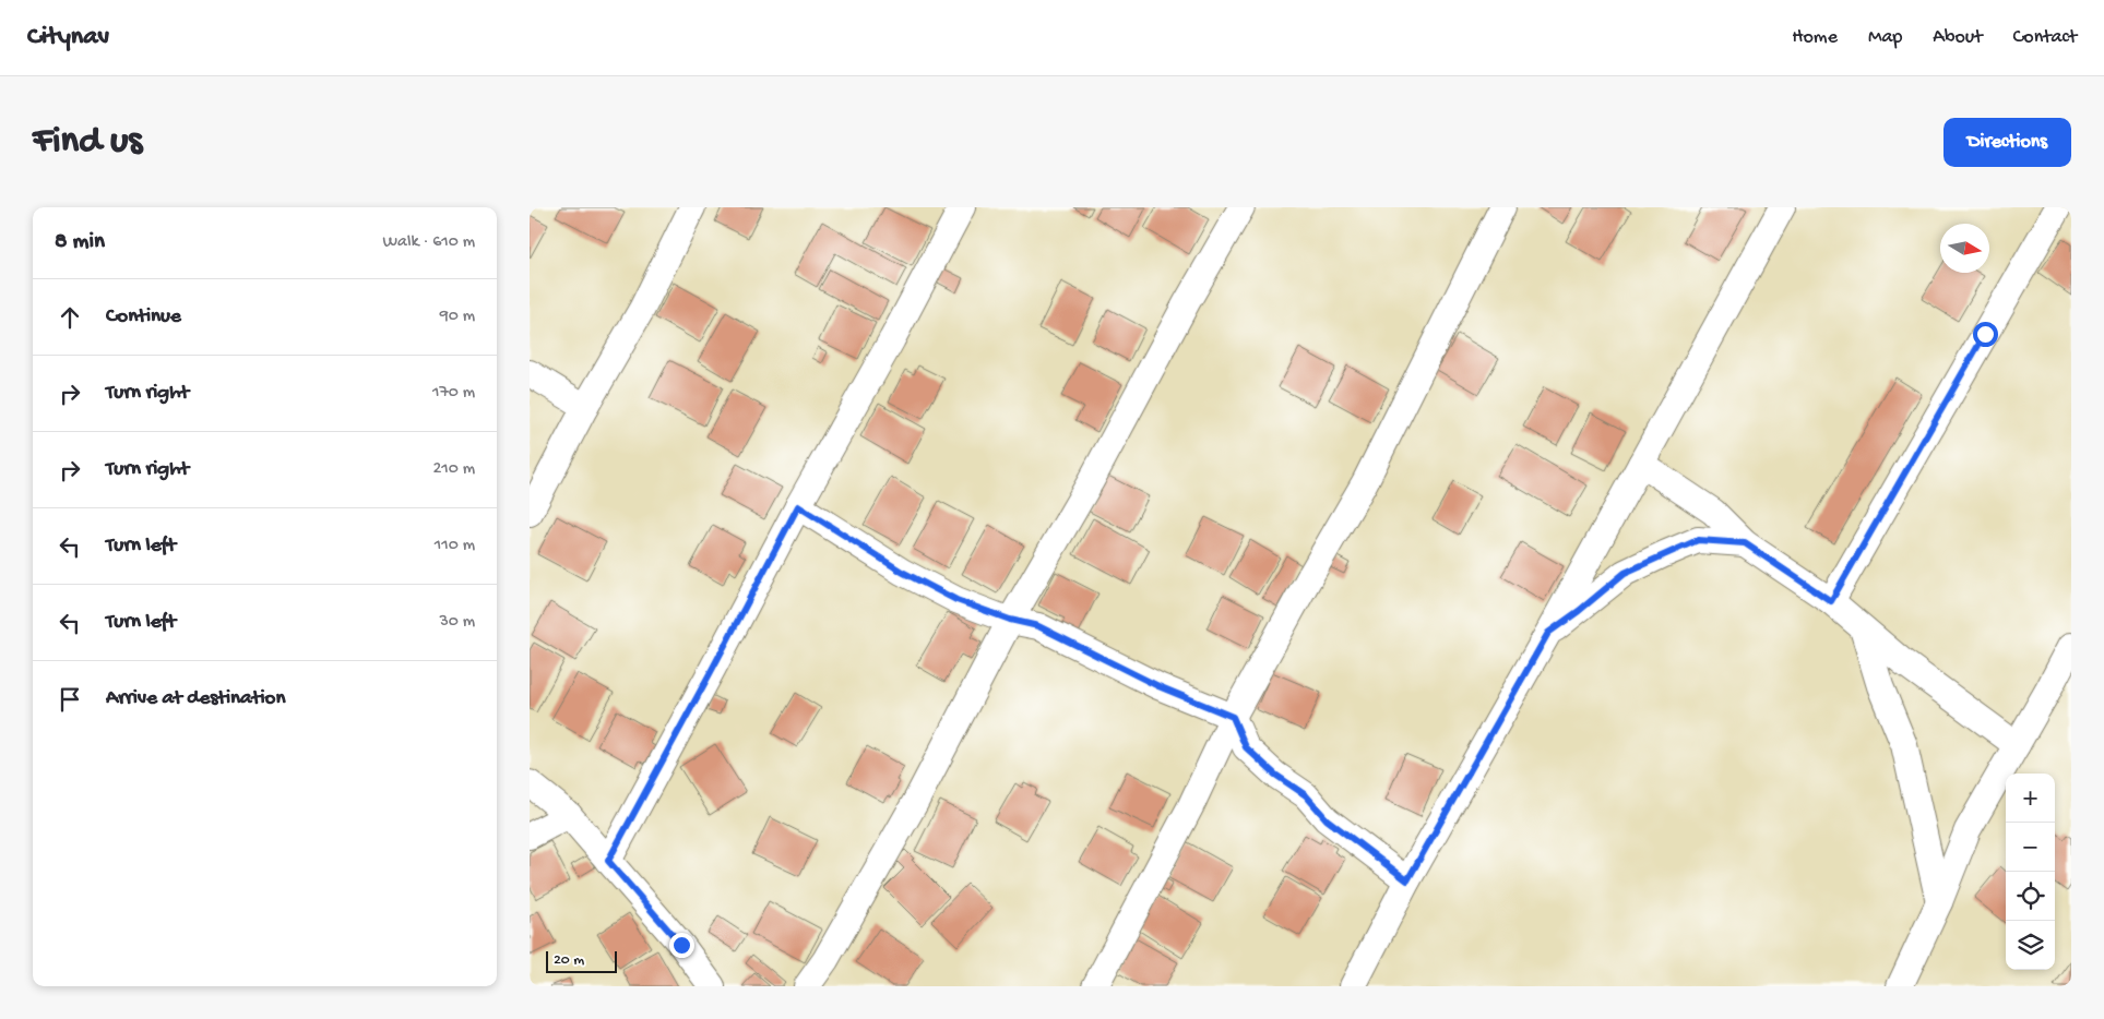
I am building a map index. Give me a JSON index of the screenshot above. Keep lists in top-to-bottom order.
{
  "scale_bar": "20 m",
  "north": "right",
  "page": {
    "header": "Citynav",
    "nav": [
      "Home",
      "Map",
      "About",
      "Contact"
    ],
    "buttons": "Directions",
    "title": "Find us",
    "heading": ["8 min", "Walk · 610 m"],
    "list": [
      ["Continue", "90 m"],
      ["Turn right", "170 m"],
      ["Turn right", "210 m"],
      ["Turn left", "110 m"],
      ["Turn left", "30 m"],
      "Arrive at destination"
    ],
    "map_buttons": ["+", "−"],
    "scale": "20 m"
  }
}
